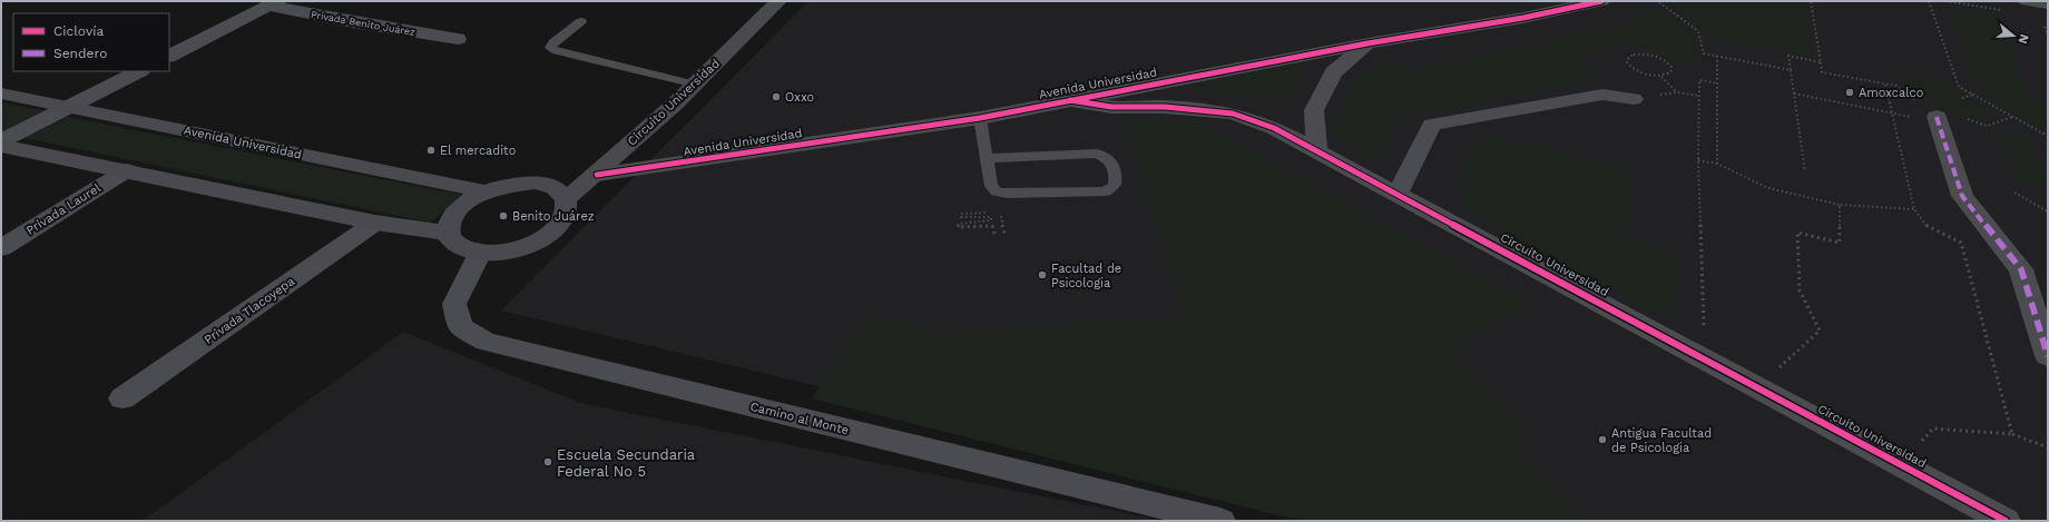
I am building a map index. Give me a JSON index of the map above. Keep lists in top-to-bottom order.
{
  "streets": {
    "street": [
      "Privada Benito Juárez",
      "Avenida Universidad",
      "Circuito Universidad",
      "Privada Laurel",
      "Privada Tlacoyepa",
      "Camino al Monte"
    ]
  },
  "crossings": [
    ["Avenida Universidad", "Circuito Universidad"]
  ],
  "places": [
    "Amoxcalco",
    "Oxxo",
    "El mercadito",
    "Benito Juárez",
    "Facultad de Psicologia",
    "Antigua Facultad de Psicologia",
    "Escuela Secundaria Federal No 5"
  ],
  "legend": ["Ciclovía", "Sendero"],
  "north": "right"
}
